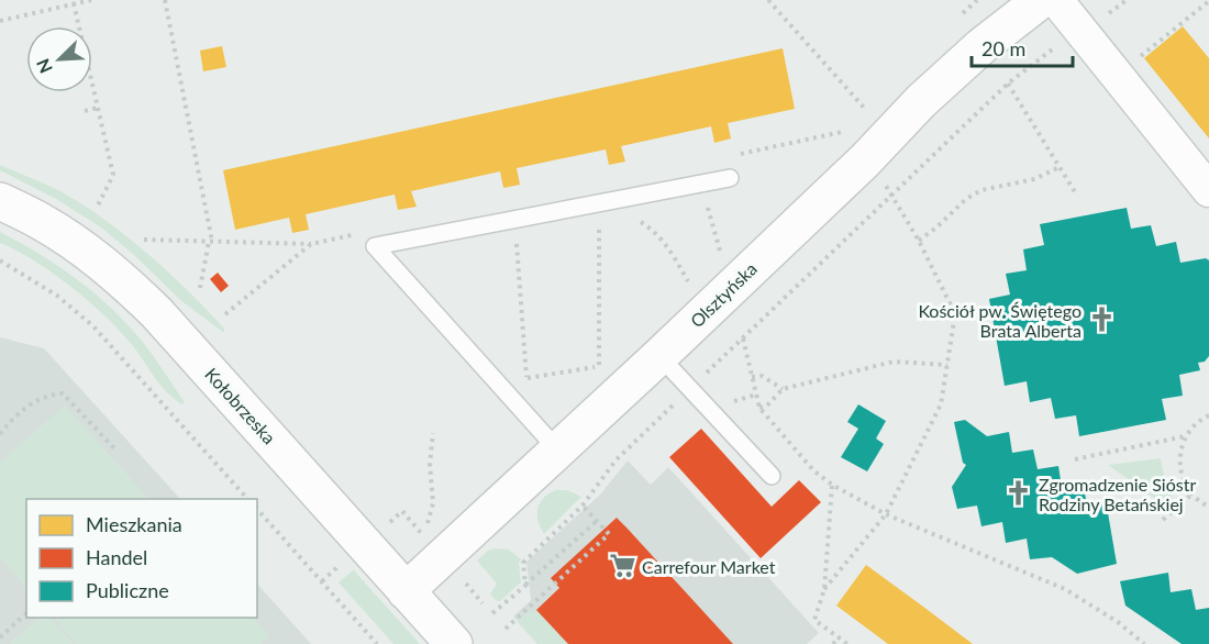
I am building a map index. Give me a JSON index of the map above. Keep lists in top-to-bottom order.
{
  "streets": {
    "street": ["Olsztyńska", "Kołobrzeska"]
  },
  "crossings": [
    ["Olsztyńska", "Kołobrzeska"]
  ],
  "places": {
    "church": ["Kościół pw. Świętego Brata Alberta", "Zgromadzenie Sióstr Rodziny Betańskiej"],
    "supermarket": ["Carrefour Market"]
  },
  "legend": ["Mieszkania", "Handel", "Publiczne"],
  "scale_bar": "20 m",
  "north": "bottom left"
}
